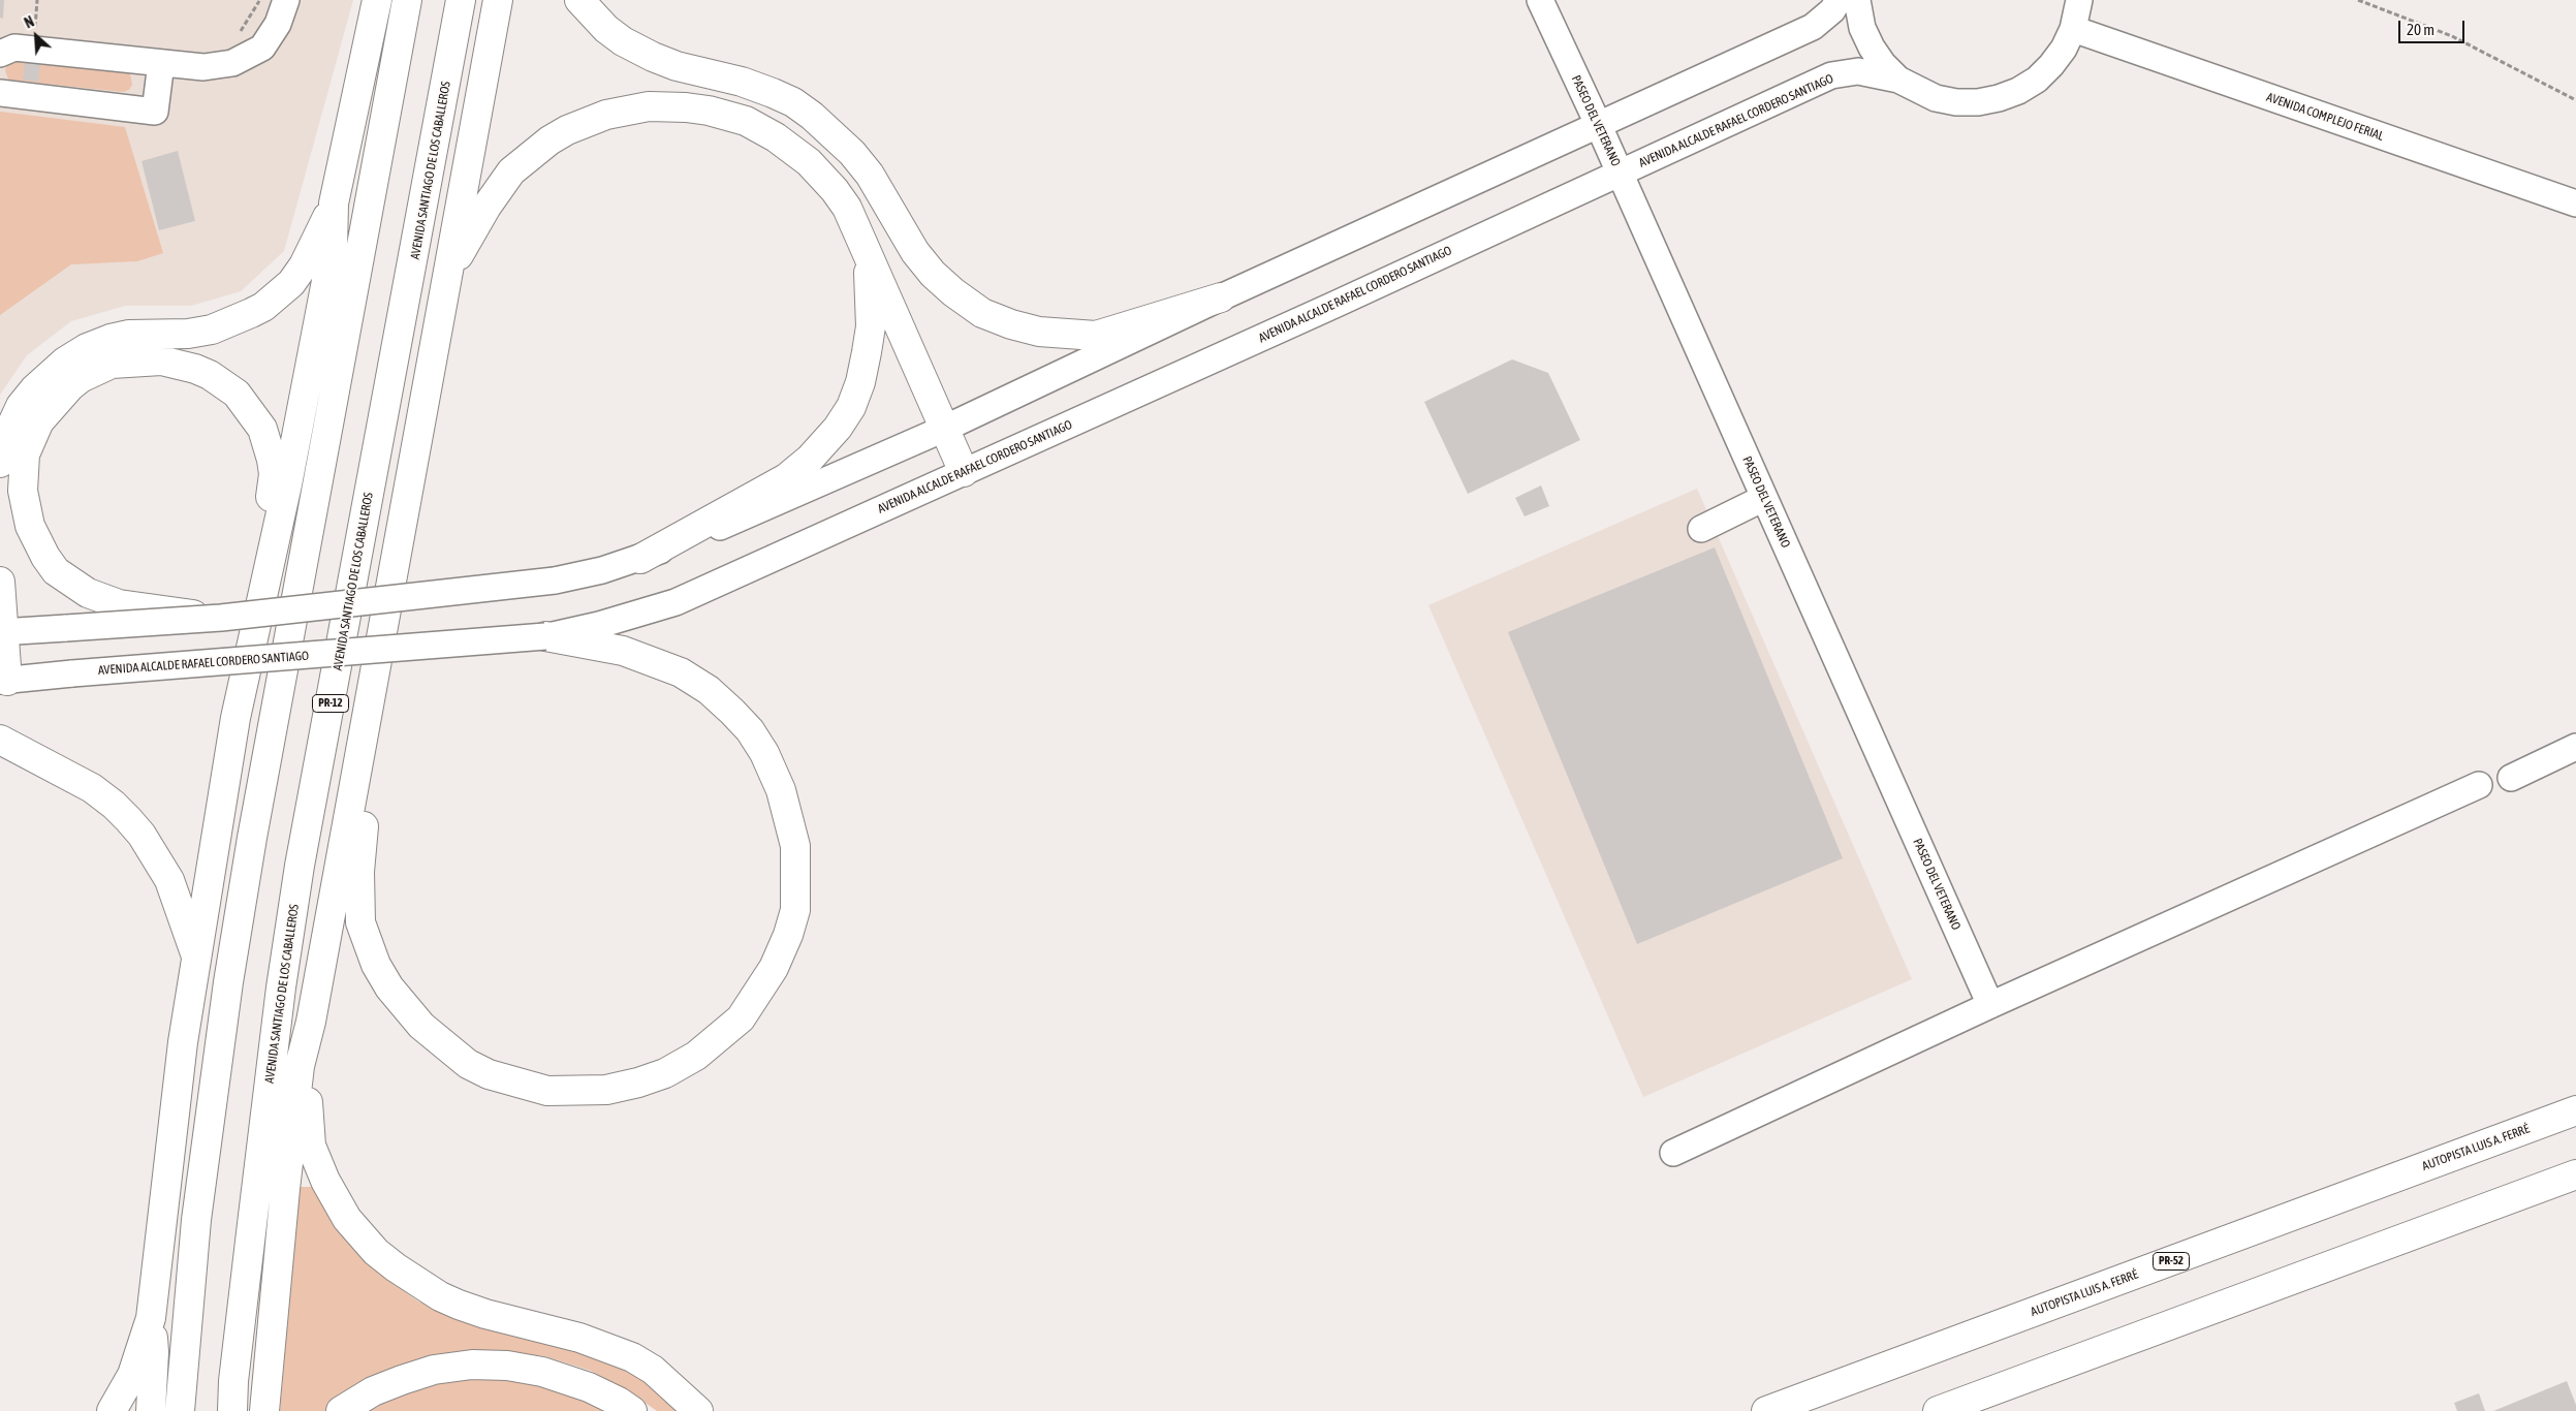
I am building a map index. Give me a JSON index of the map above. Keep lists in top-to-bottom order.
{
  "streets": {
    "highway": [
      "AVENIDA SANTIAGO DE LOS CABALLEROS",
      "PR-12",
      "AUTOPISTA LUIS A. FERRÉ",
      "PR-52"
    ],
    "street": ["AVENIDA COMPLEJO FERIAL", "PASEO DEL VETERANO", "AVENIDA ALCALDE RAFAEL CORDERO SANTIAGO"]
  },
  "crossings": [
    ["PASEO DEL VETERANO", "AVENIDA ALCALDE RAFAEL CORDERO SANTIAGO"]
  ],
  "scale_bar": "20 m",
  "north": "top left"
}
